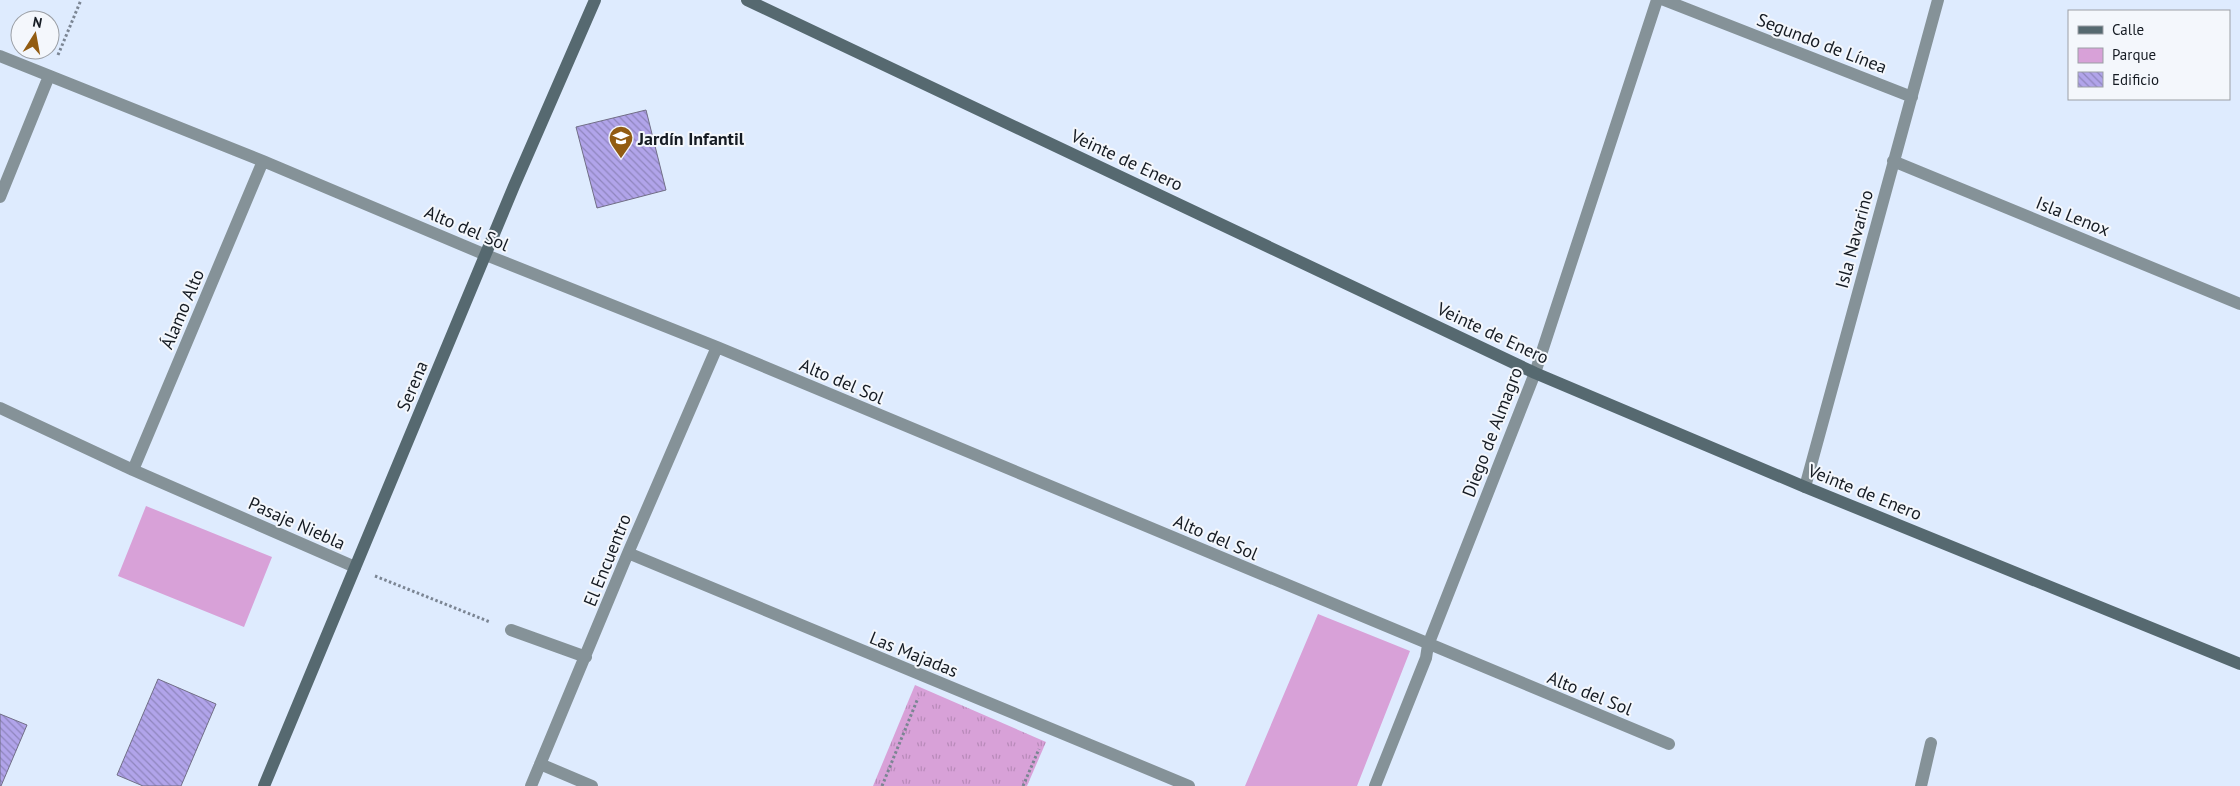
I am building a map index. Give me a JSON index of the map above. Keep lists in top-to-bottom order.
{
  "streets": {
    "street": [
      "Segundo de Línea",
      "Veinte de Enero",
      "Isla Lenox",
      "Alto del Sol",
      "Isla Navarino",
      "Álamo Alto",
      "Serena",
      "Diego de Almagro",
      "Pasaje Niebla",
      "El Encuentro",
      "Las Majadas"
    ]
  },
  "crossings": [
    ["Segundo de Línea", "Isla Navarino"],
    ["Veinte de Enero", "Isla Navarino"],
    ["Veinte de Enero", "Diego de Almagro"],
    ["Isla Lenox", "Isla Navarino"],
    ["Alto del Sol", "Álamo Alto"],
    ["Alto del Sol", "Serena"],
    ["Alto del Sol", "Diego de Almagro"],
    ["Alto del Sol", "El Encuentro"],
    ["Álamo Alto", "Pasaje Niebla"],
    ["Serena", "Pasaje Niebla"],
    ["El Encuentro", "Las Majadas"]
  ],
  "places": {
    "school or university": ["Jardín Infantil"]
  },
  "legend": ["Calle", "Parque", "Edificio"],
  "north": "top"
}
